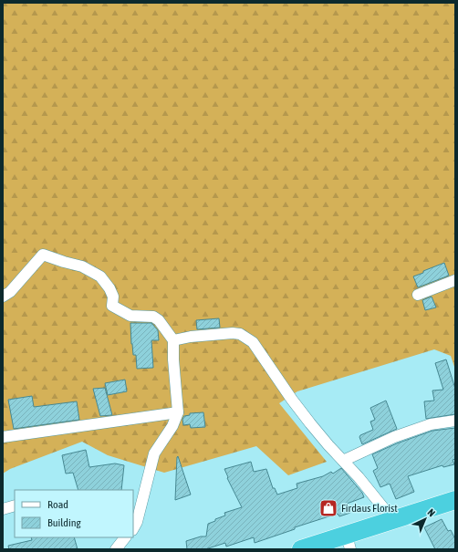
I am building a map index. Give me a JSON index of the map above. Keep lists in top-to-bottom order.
{
  "places": {
    "shop": ["Firdaus Florist"]
  },
  "legend": ["Road", "Building"],
  "north": "top right"
}
